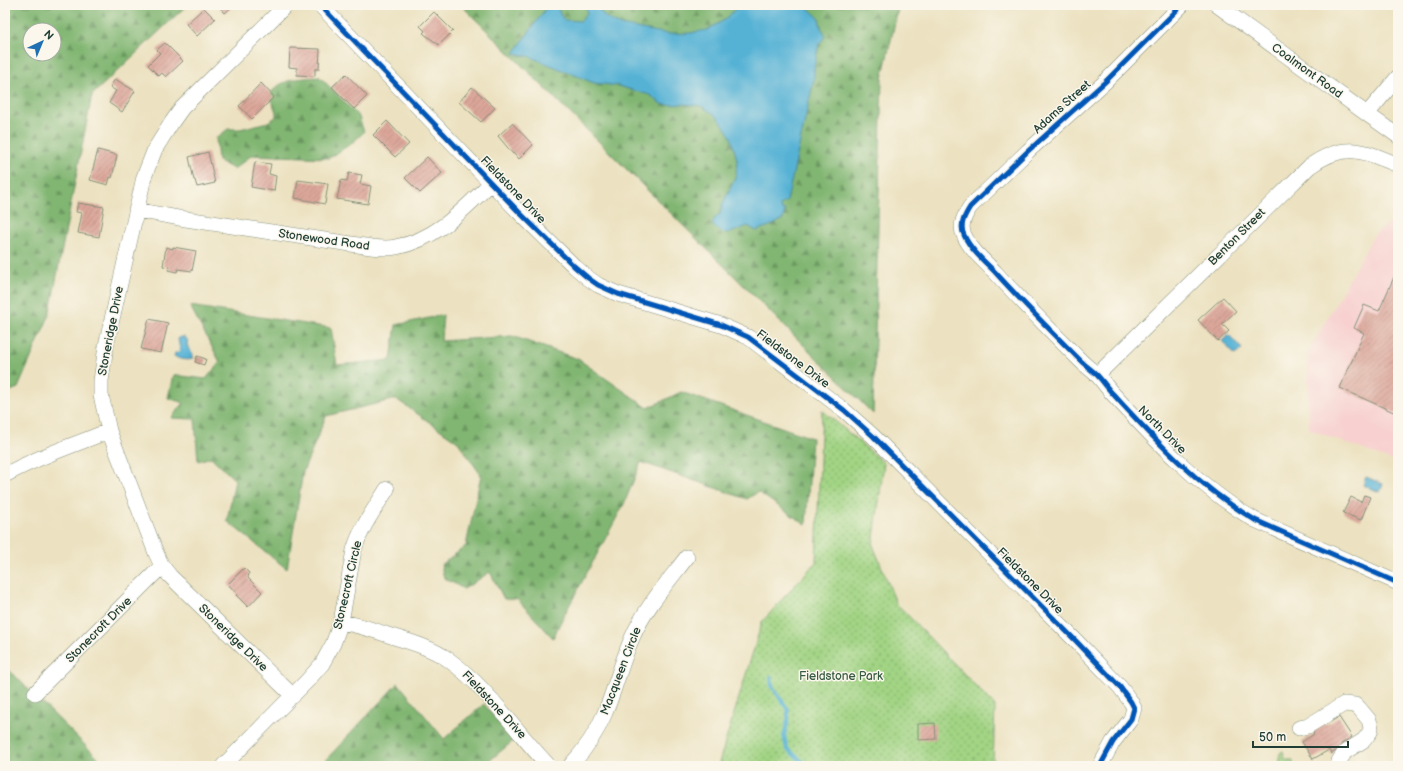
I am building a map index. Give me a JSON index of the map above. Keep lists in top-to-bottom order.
{
  "streets": {
    "street": [
      "Coalmont Road",
      "Adams Street",
      "Fieldstone Drive",
      "Benton Street",
      "Stonewood Road",
      "Stoneridge Drive",
      "North Drive",
      "Stonecroft Circle",
      "Stonecroft Drive",
      "Macqueen Circle"
    ]
  },
  "crossings": [
    ["Adams Street", "North Drive"],
    ["Fieldstone Drive", "Stonewood Road"],
    ["Fieldstone Drive", "Stonecroft Circle"],
    ["Benton Street", "North Drive"],
    ["Stonewood Road", "Stoneridge Drive"],
    ["Stoneridge Drive", "Stonecroft Circle"],
    ["Stoneridge Drive", "Stonecroft Drive"]
  ],
  "parks": ["Fieldstone Park"],
  "scale_bar": "50 m",
  "north": "top right"
}
